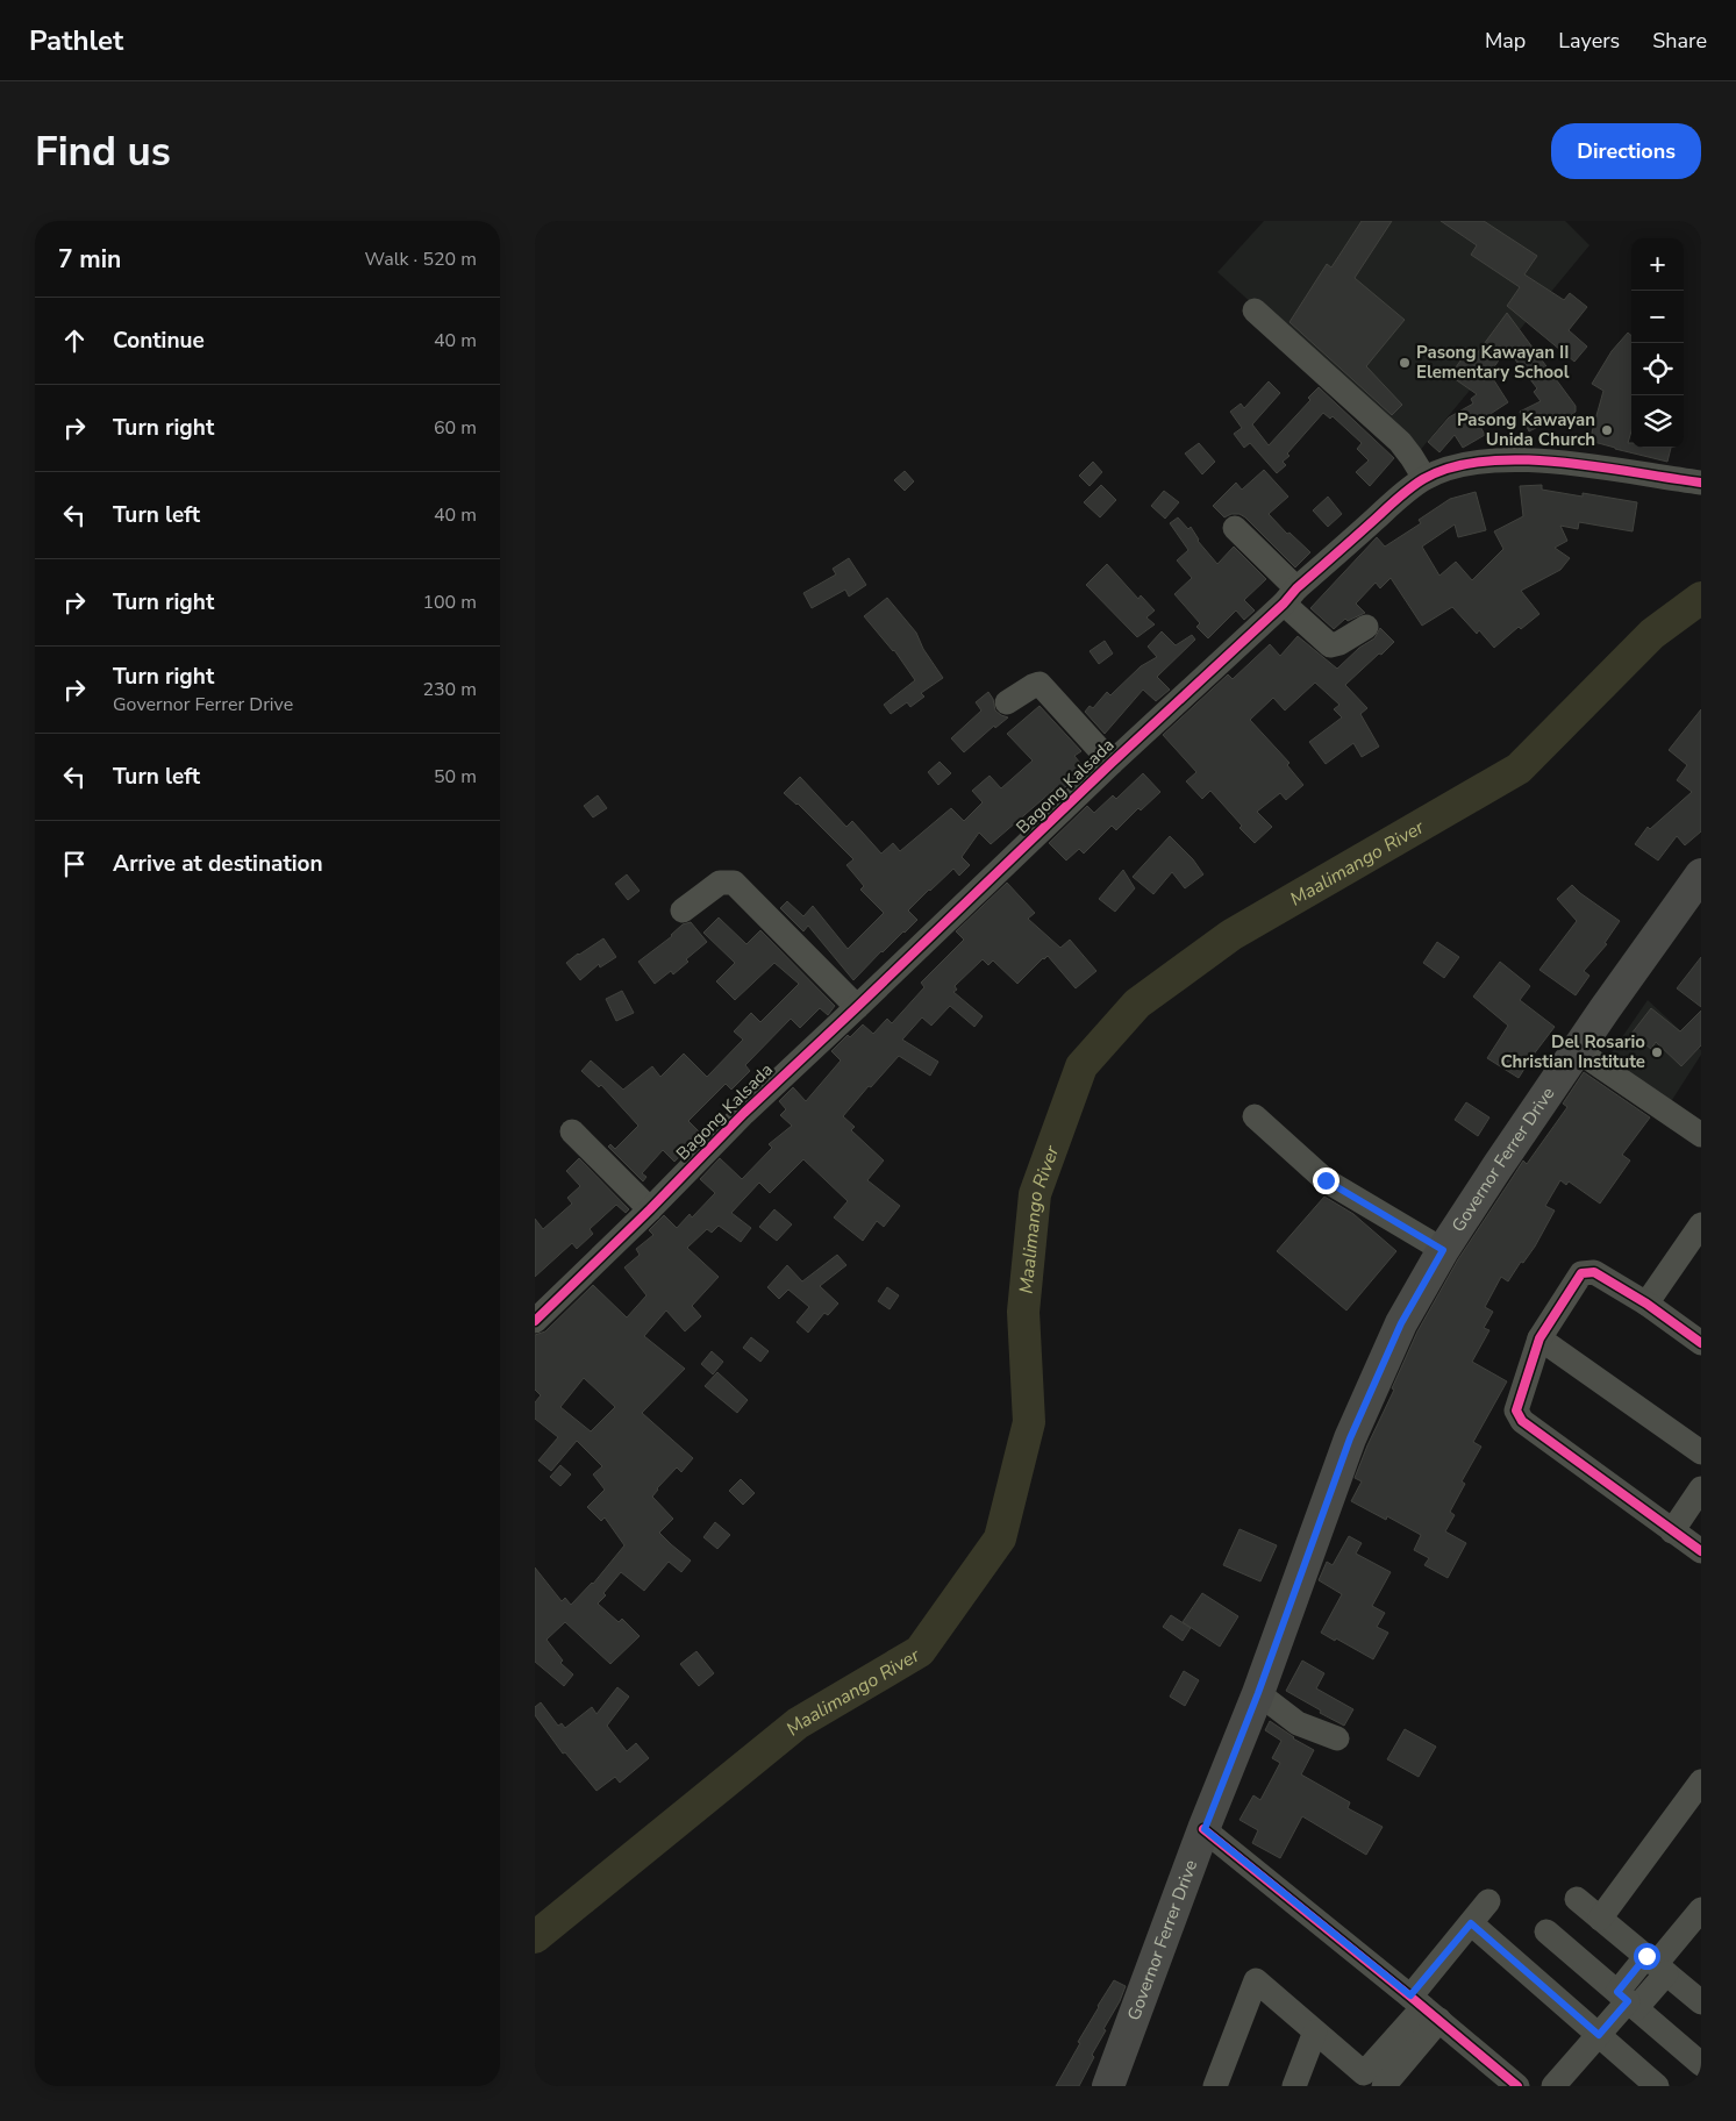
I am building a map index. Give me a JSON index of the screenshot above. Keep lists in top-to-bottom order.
{
  "streets": {
    "main road": ["Governor Ferrer Drive"],
    "street": ["Bagong Kalsada"]
  },
  "water": ["Maalimango River"],
  "places": ["Pasong Kawayan II Elementary School", "Pasong Kawayan Unida Church", "Del Rosario Christian Institute"],
  "page": {
    "header": "Pathlet",
    "nav": ["Map", "Layers", "Share"],
    "buttons": "Directions",
    "title": "Find us",
    "heading": ["7 min", "Walk · 520 m"],
    "map_buttons": ["+", "−"],
    "list": [
      ["Continue", "40 m"],
      ["Turn right", "60 m"],
      ["Turn left", "40 m"],
      ["Turn right", "100 m"],
      ["Turn right", "Governor Ferrer Drive", "230 m"],
      ["Turn left", "50 m"],
      "Arrive at destination"
    ]
  }
}
